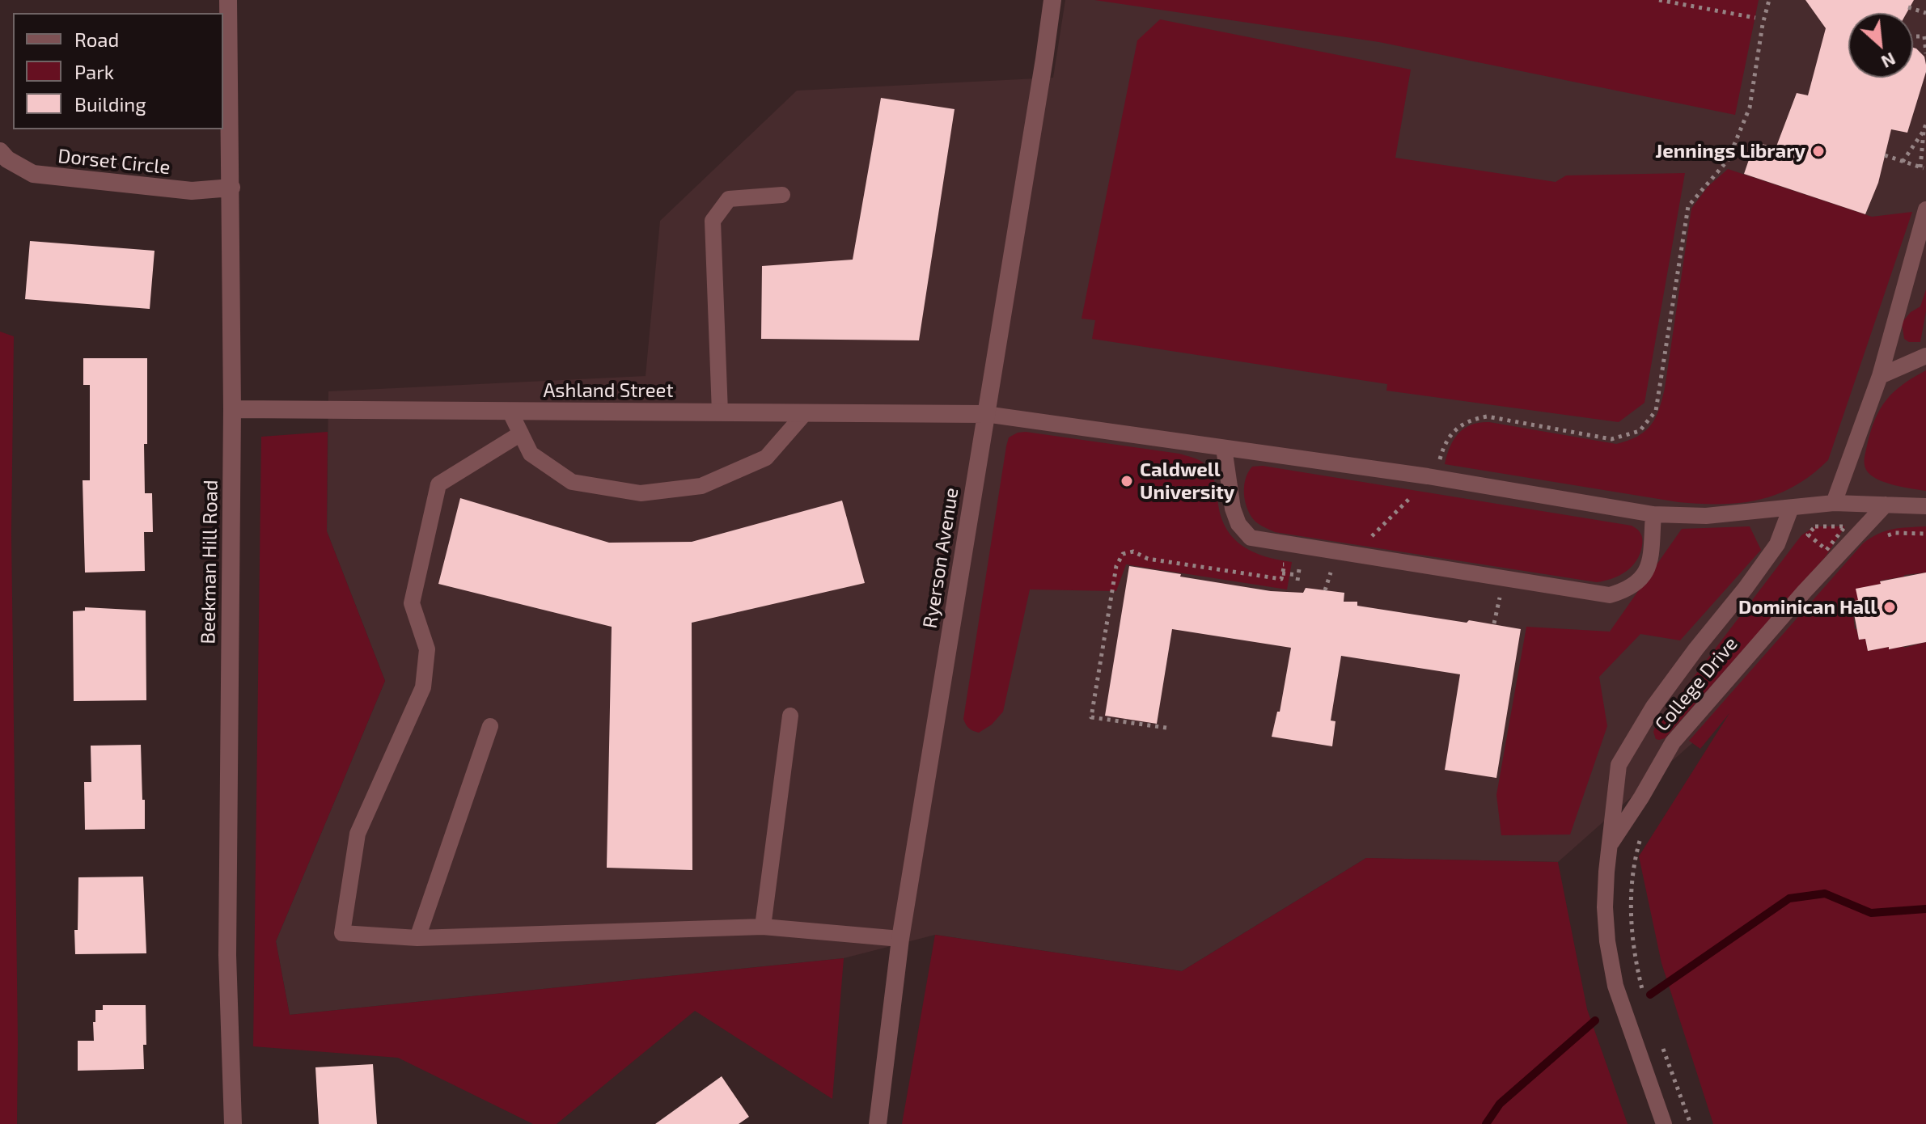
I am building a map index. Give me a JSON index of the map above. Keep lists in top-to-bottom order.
{
  "streets": {
    "street": [
      "Dorset Circle",
      "Ashland Street",
      "Ryerson Avenue",
      "Beekman Hill Road"
    ],
    "lane": ["College Drive"]
  },
  "crossings": [
    ["Dorset Circle", "Beekman Hill Road"],
    ["Ashland Street", "Ryerson Avenue"],
    ["Ashland Street", "Beekman Hill Road"]
  ],
  "places": ["Jennings Library", "Caldwell University", "Dominican Hall"],
  "legend": ["Road", "Park", "Building"],
  "north": "bottom right"
}
